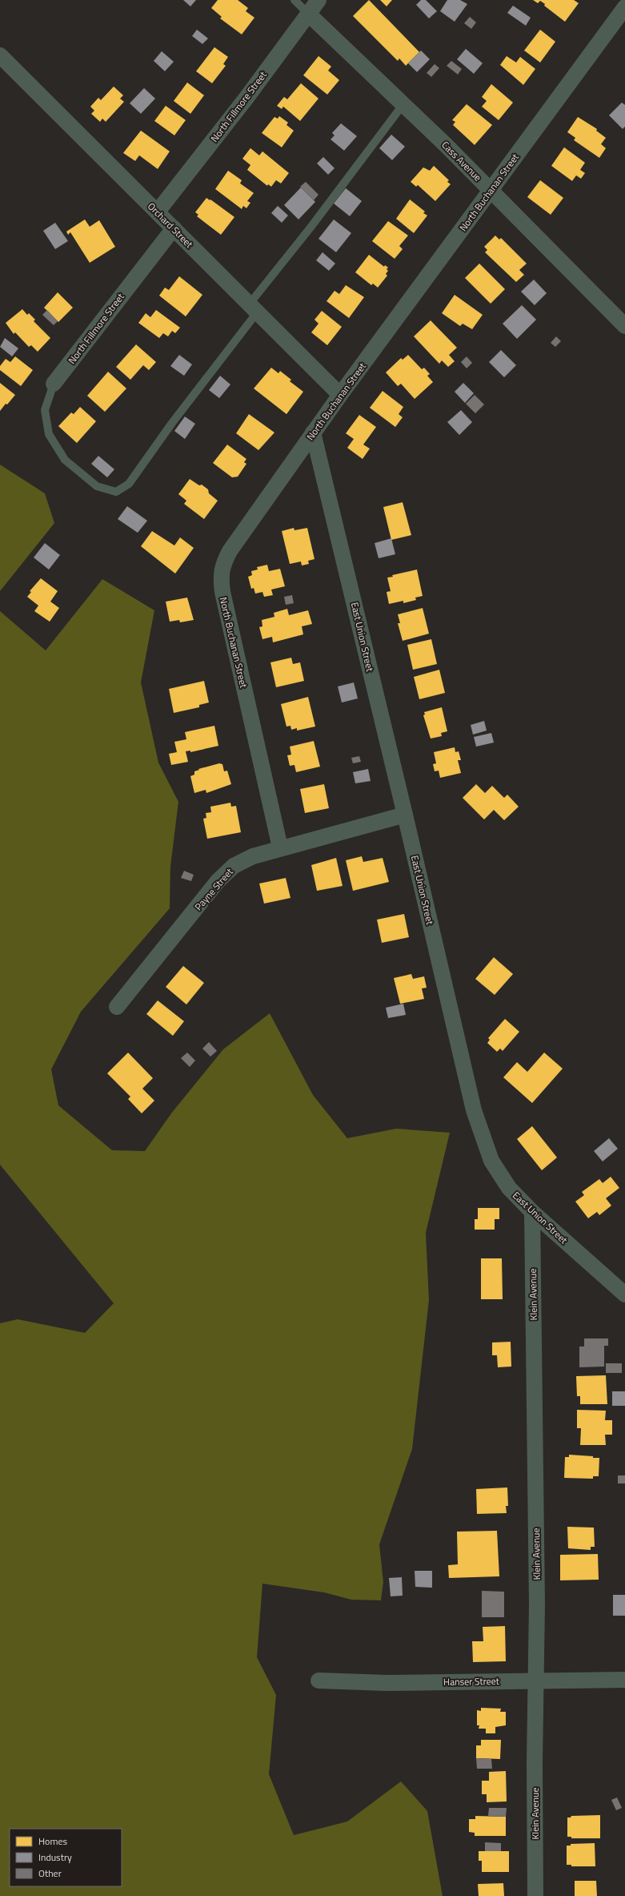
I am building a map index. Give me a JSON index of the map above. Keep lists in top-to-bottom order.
{
  "streets": {
    "street": [
      "North Fillmore Street",
      "Cass Avenue",
      "North Buchanan Street",
      "Orchard Street",
      "East Union Street",
      "Payne Street",
      "Klein Avenue",
      "Hanser Street"
    ]
  },
  "crossings": [
    ["North Fillmore Street", "Cass Avenue"],
    ["North Fillmore Street", "Orchard Street"],
    ["Cass Avenue", "North Buchanan Street"],
    ["North Buchanan Street", "Orchard Street"],
    ["North Buchanan Street", "East Union Street"],
    ["North Buchanan Street", "Payne Street"],
    ["East Union Street", "Payne Street"],
    ["East Union Street", "Klein Avenue"],
    ["Klein Avenue", "Hanser Street"]
  ],
  "legend": ["Homes", "Industry", "Other"]
}
